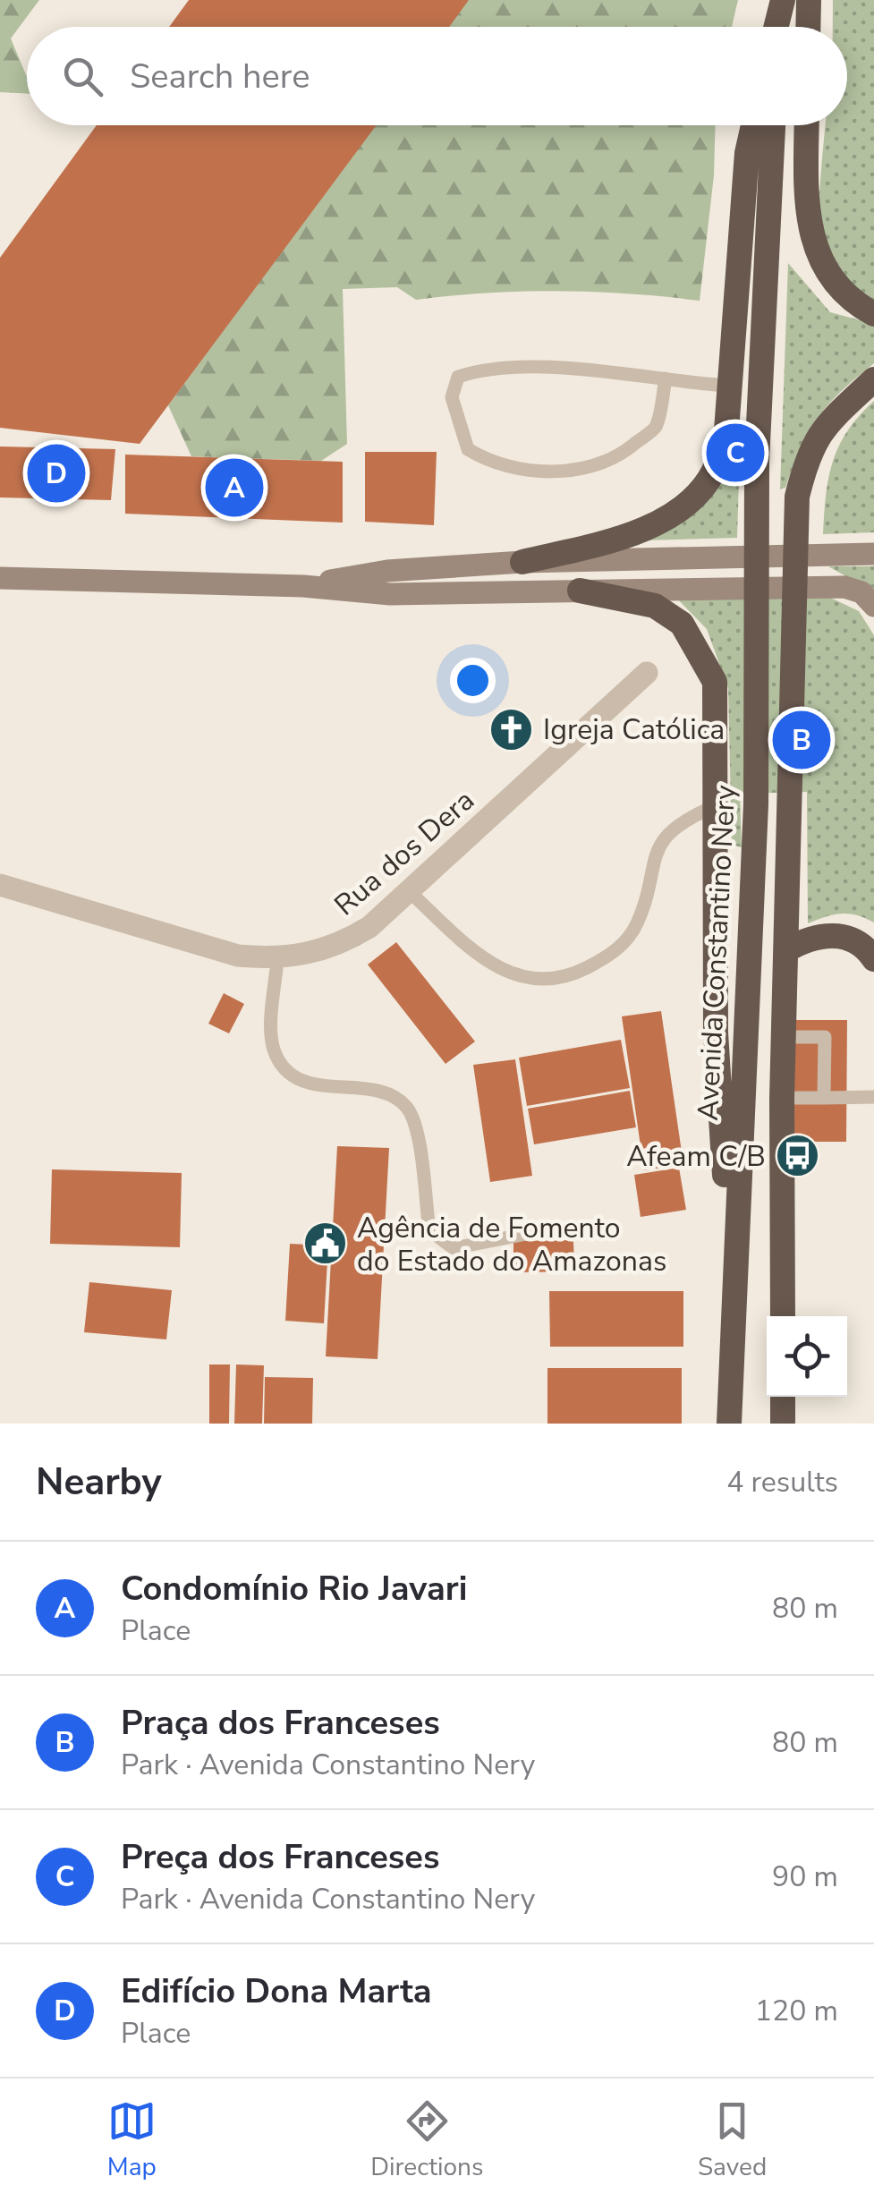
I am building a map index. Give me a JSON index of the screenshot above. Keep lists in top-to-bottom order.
{
  "streets": {
    "highway": ["Avenida Constantino Nery"],
    "street": ["Rua dos Dera"]
  },
  "places": {
    "church": ["Igreja Católica"],
    "bus stop": ["Afeam C/B"],
    "public building": ["Agência de Fomento do Estado do Amazonas"]
  },
  "page": {
    "search": "Search here",
    "pins": [
      "C",
      "D",
      "A",
      "B"
    ],
    "heading": ["Nearby", "4 results"],
    "list": [
      {
        "mark": "A",
        "name": "Condomínio Rio Javari",
        "note": "Place",
        "value": "80 m"
      },
      {
        "mark": "B",
        "name": "Praça dos Franceses",
        "note": "Park · Avenida Constantino Nery",
        "value": "80 m"
      },
      {
        "mark": "C",
        "name": "Preça dos Franceses",
        "note": "Park · Avenida Constantino Nery",
        "value": "90 m"
      },
      {
        "mark": "D",
        "name": "Edifício Dona Marta",
        "note": "Place",
        "value": "120 m"
      }
    ],
    "nav": ["Map", "Directions", "Saved"]
  }
}
